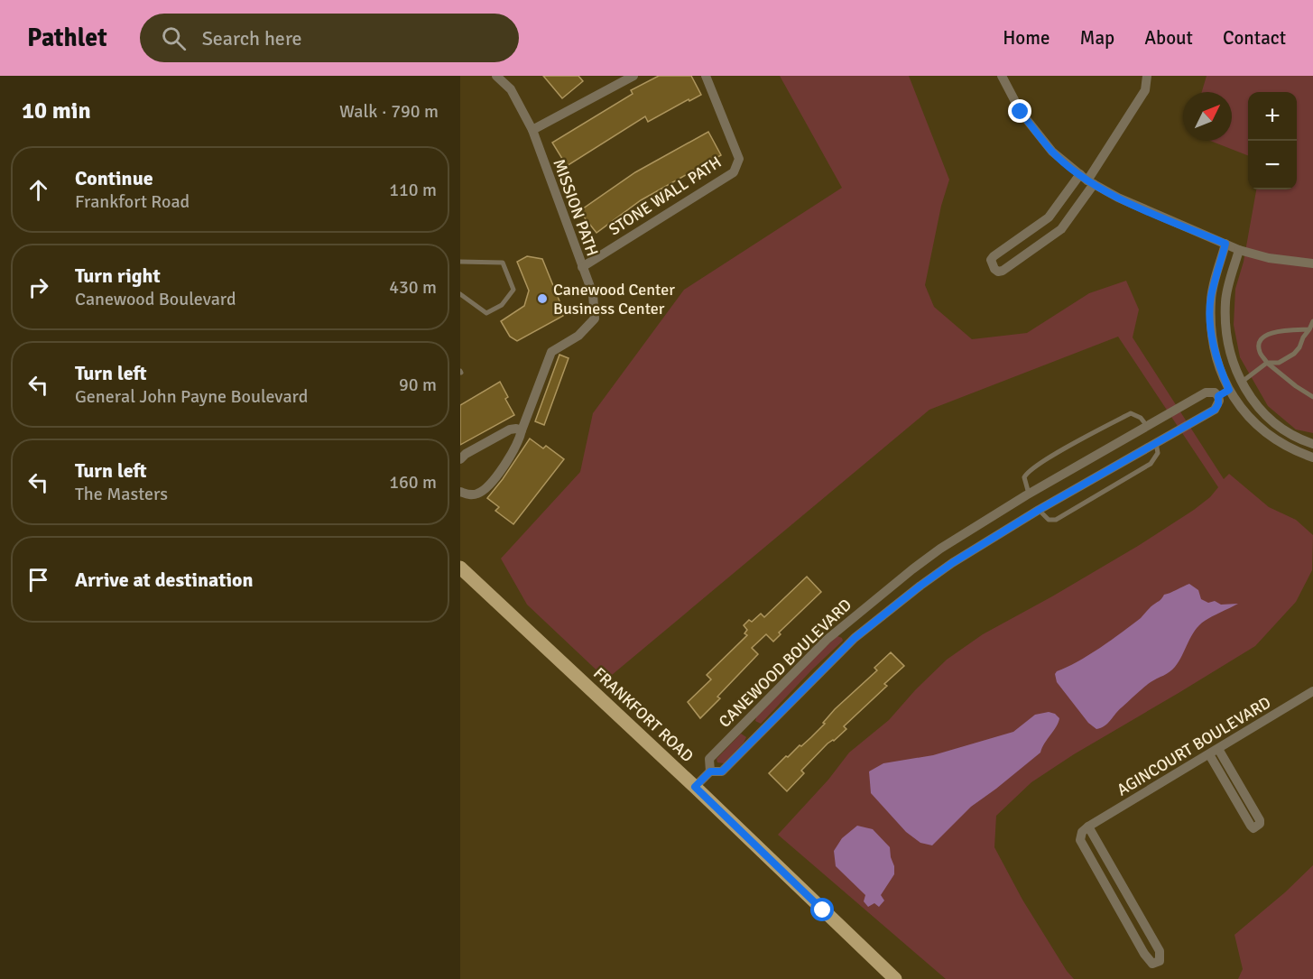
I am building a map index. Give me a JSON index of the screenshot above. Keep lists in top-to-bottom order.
{
  "streets": {
    "main road": ["FRANKFORT ROAD"],
    "street": [
      "STONE WALL PATH",
      "MISSION PATH",
      "CANEWOOD BOULEVARD",
      "AGINCOURT BOULEVARD"
    ]
  },
  "crossings": [
    ["STONE WALL PATH", "MISSION PATH"],
    ["CANEWOOD BOULEVARD", "FRANKFORT ROAD"]
  ],
  "places": ["Canewood Center Business Center"],
  "north": "top right",
  "page": {
    "header": "Pathlet",
    "search": "Search here",
    "nav": [
      "Home",
      "Map",
      "About",
      "Contact"
    ],
    "heading": ["10 min", "Walk · 790 m"],
    "map_buttons": ["+", "−"],
    "list": [
      ["Continue", "Frankfort Road", "110 m"],
      ["Turn right", "Canewood Boulevard", "430 m"],
      ["Turn left", "General John Payne Boulevard", "90 m"],
      ["Turn left", "The Masters", "160 m"],
      "Arrive at destination"
    ]
  }
}
